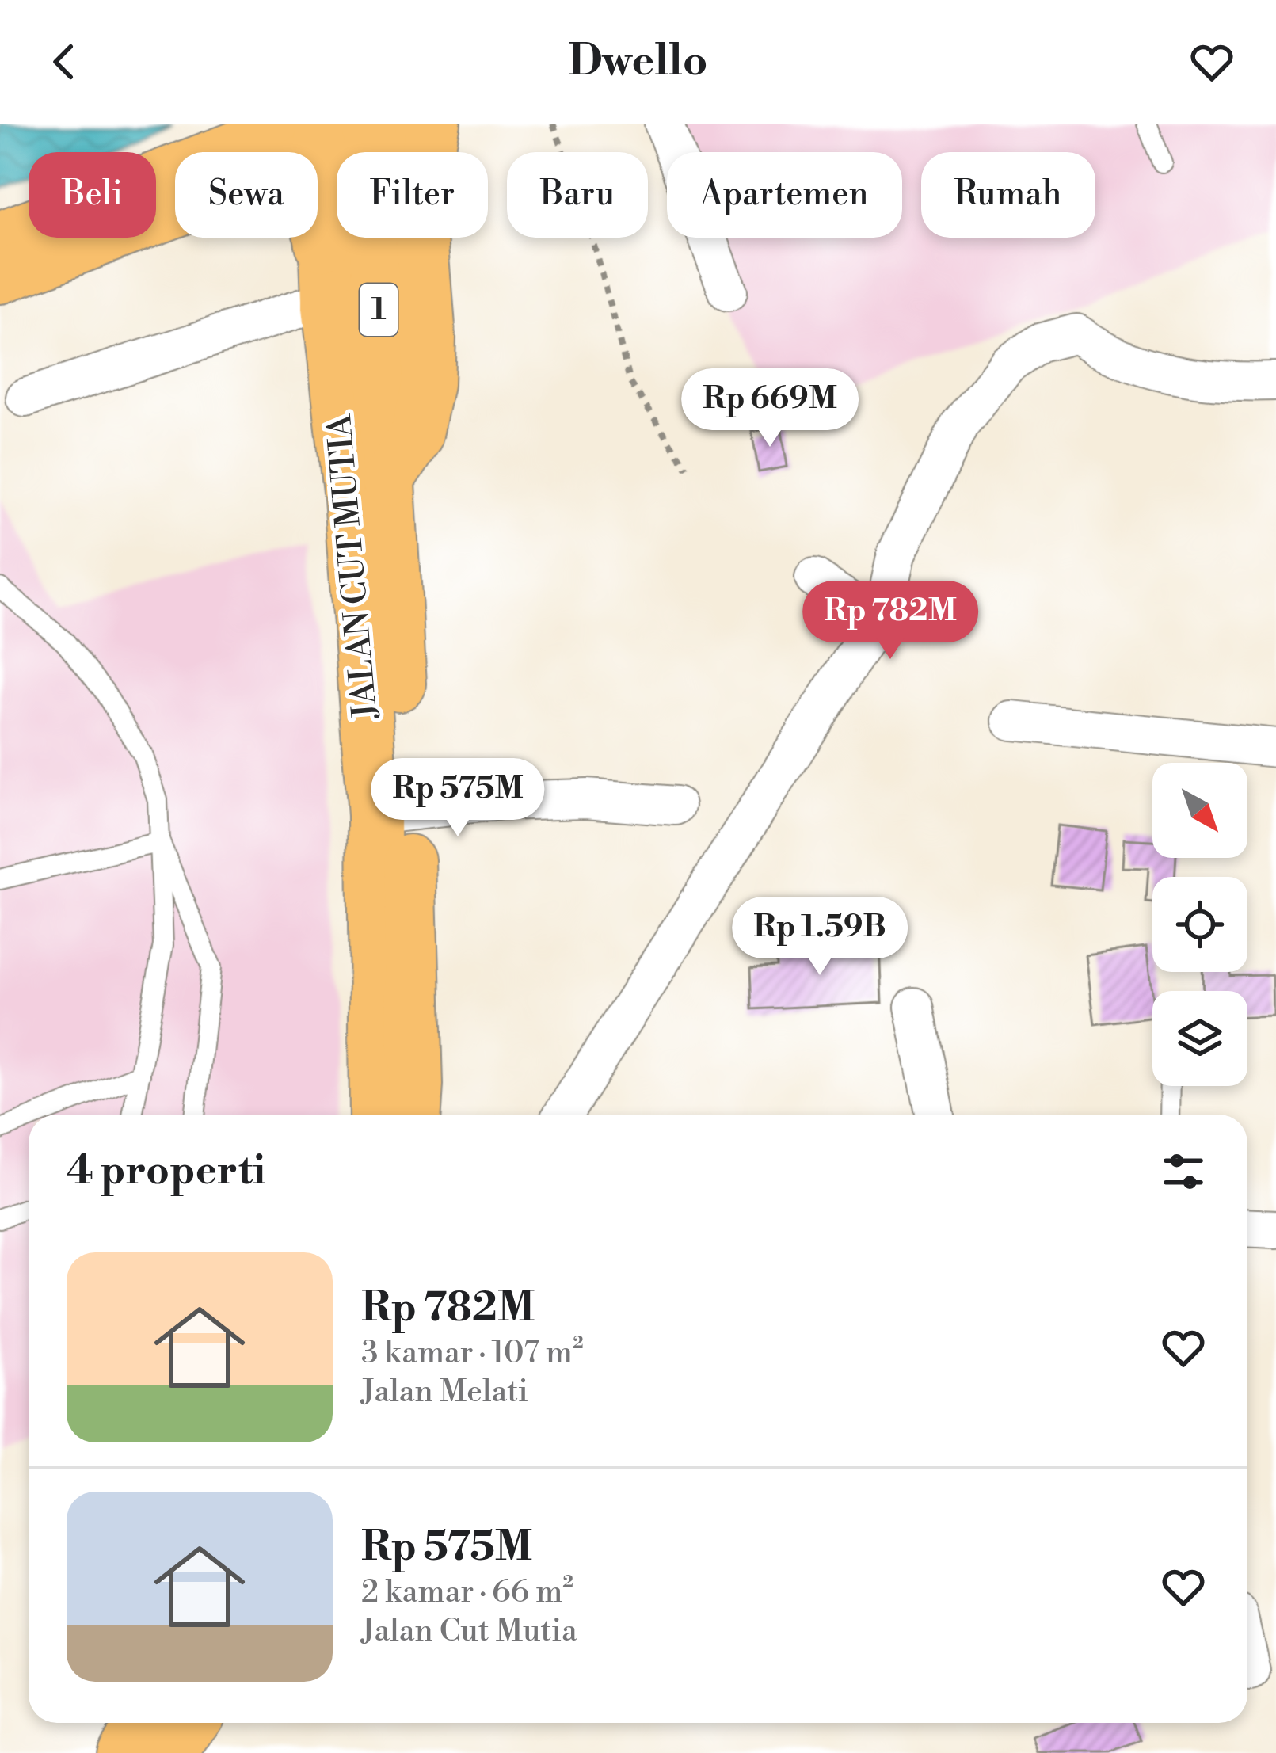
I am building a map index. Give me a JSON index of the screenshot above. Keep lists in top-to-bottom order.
{
  "streets": {
    "main road": ["1", "JALAN CUT MUTIA"]
  },
  "north": "bottom right",
  "page": {
    "header": "Dwello",
    "chip": [
      "Beli",
      "Sewa",
      "Filter",
      "Baru",
      "Apartemen",
      "Rumah"
    ],
    "price": [
      "Rp 669M",
      "Rp 782M",
      "Rp 575M",
      "Rp 1.59B"
    ],
    "heading": "4 properti",
    "list": [
      {
        "name": "Rp 782M",
        "note": "3 kamar · 107 m² · Jalan Melati"
      },
      {
        "name": "Rp 575M",
        "note": "2 kamar · 66 m² · Jalan Cut Mutia"
      }
    ]
  }
}
